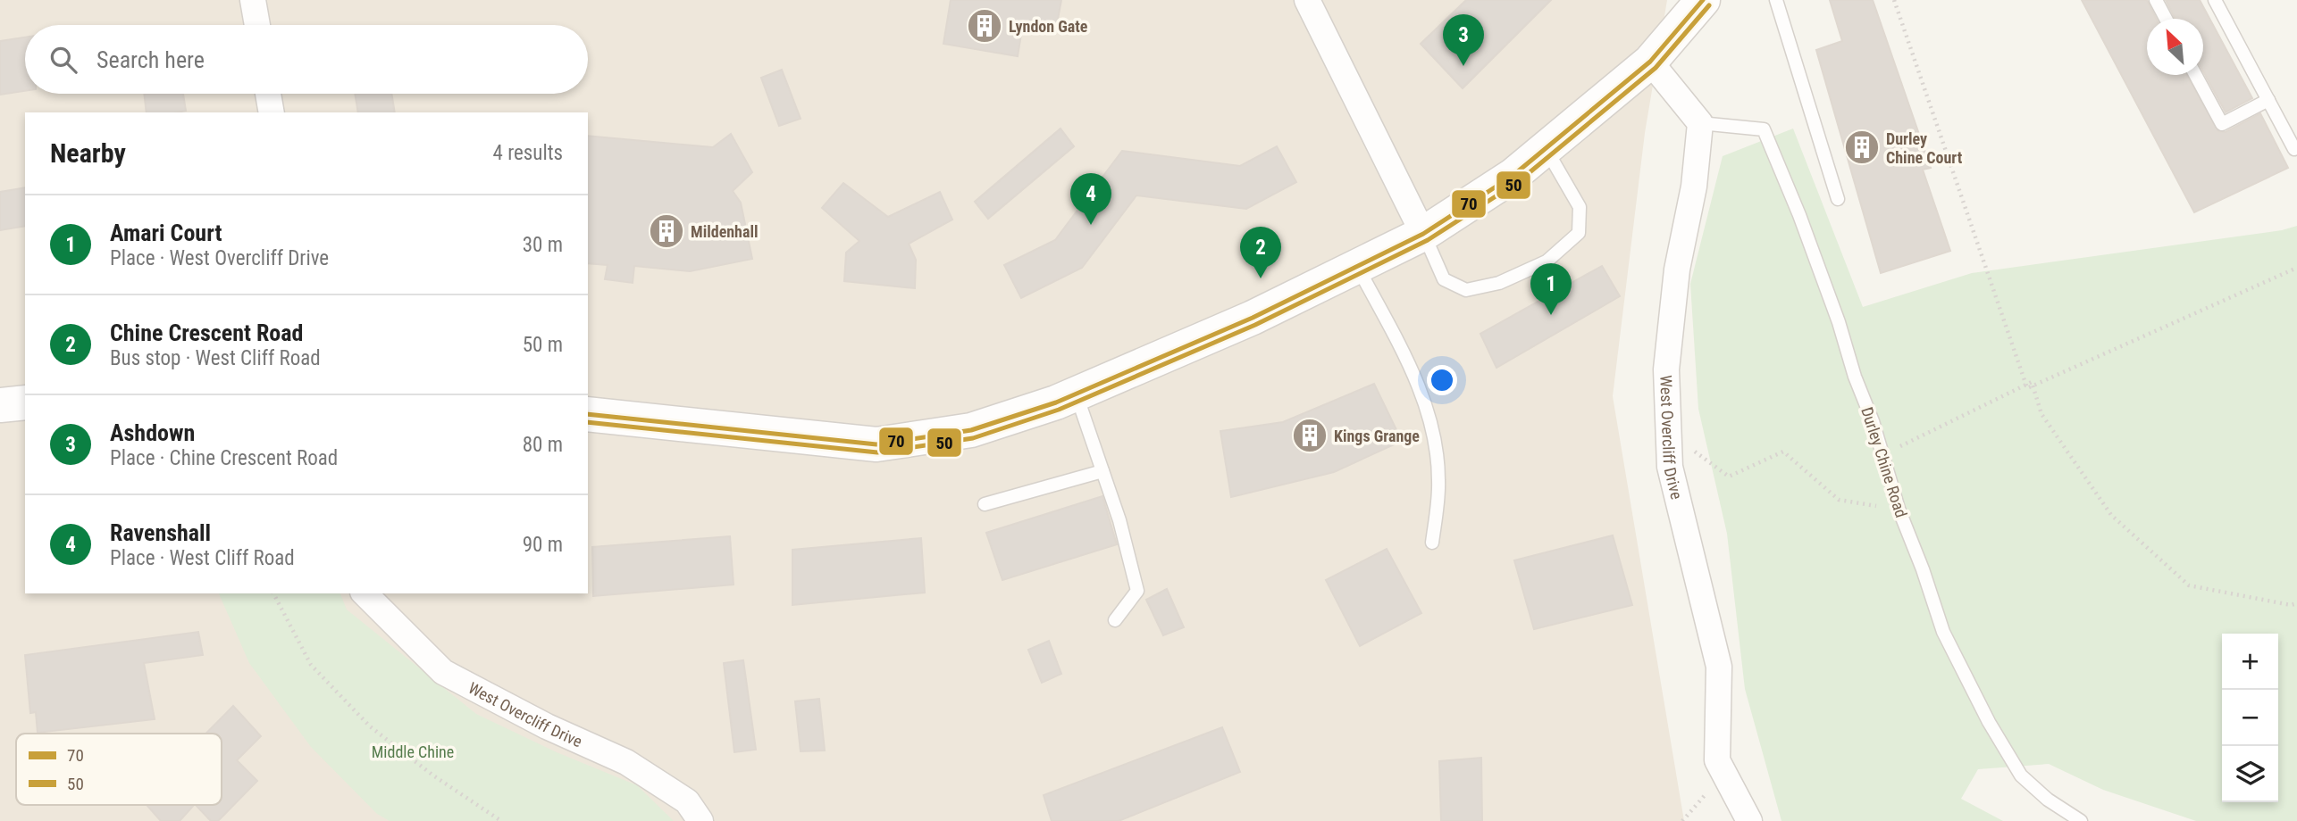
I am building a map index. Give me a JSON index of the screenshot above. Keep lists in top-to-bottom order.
{
  "streets": {
    "street": ["West Overcliff Drive"],
    "lane": ["Durley Chine Road"]
  },
  "crossings": [
    ["West Overcliff Drive", "Durley Chine Road"]
  ],
  "parks": ["Middle Chine"],
  "places": {
    "building": [
      "Lyndon Gate",
      "Durley Chine Court",
      "Mildenhall",
      "Kings Grange"
    ]
  },
  "lines": ["transit line 70", "transit line 50"],
  "legend": ["70", "50"],
  "north": "top left",
  "page": {
    "pins": [
      "3",
      "4",
      "2",
      "1"
    ],
    "search": "Search here",
    "heading": ["Nearby", "4 results"],
    "list": [
      {
        "mark": "1",
        "name": "Amari Court",
        "note": "Place · West Overcliff Drive",
        "value": "30 m"
      },
      {
        "mark": "2",
        "name": "Chine Crescent Road",
        "note": "Bus stop · West Cliff Road",
        "value": "50 m"
      },
      {
        "mark": "3",
        "name": "Ashdown",
        "note": "Place · Chine Crescent Road",
        "value": "80 m"
      },
      {
        "mark": "4",
        "name": "Ravenshall",
        "note": "Place · West Cliff Road",
        "value": "90 m"
      }
    ],
    "map_buttons": ["+", "−"]
  }
}
